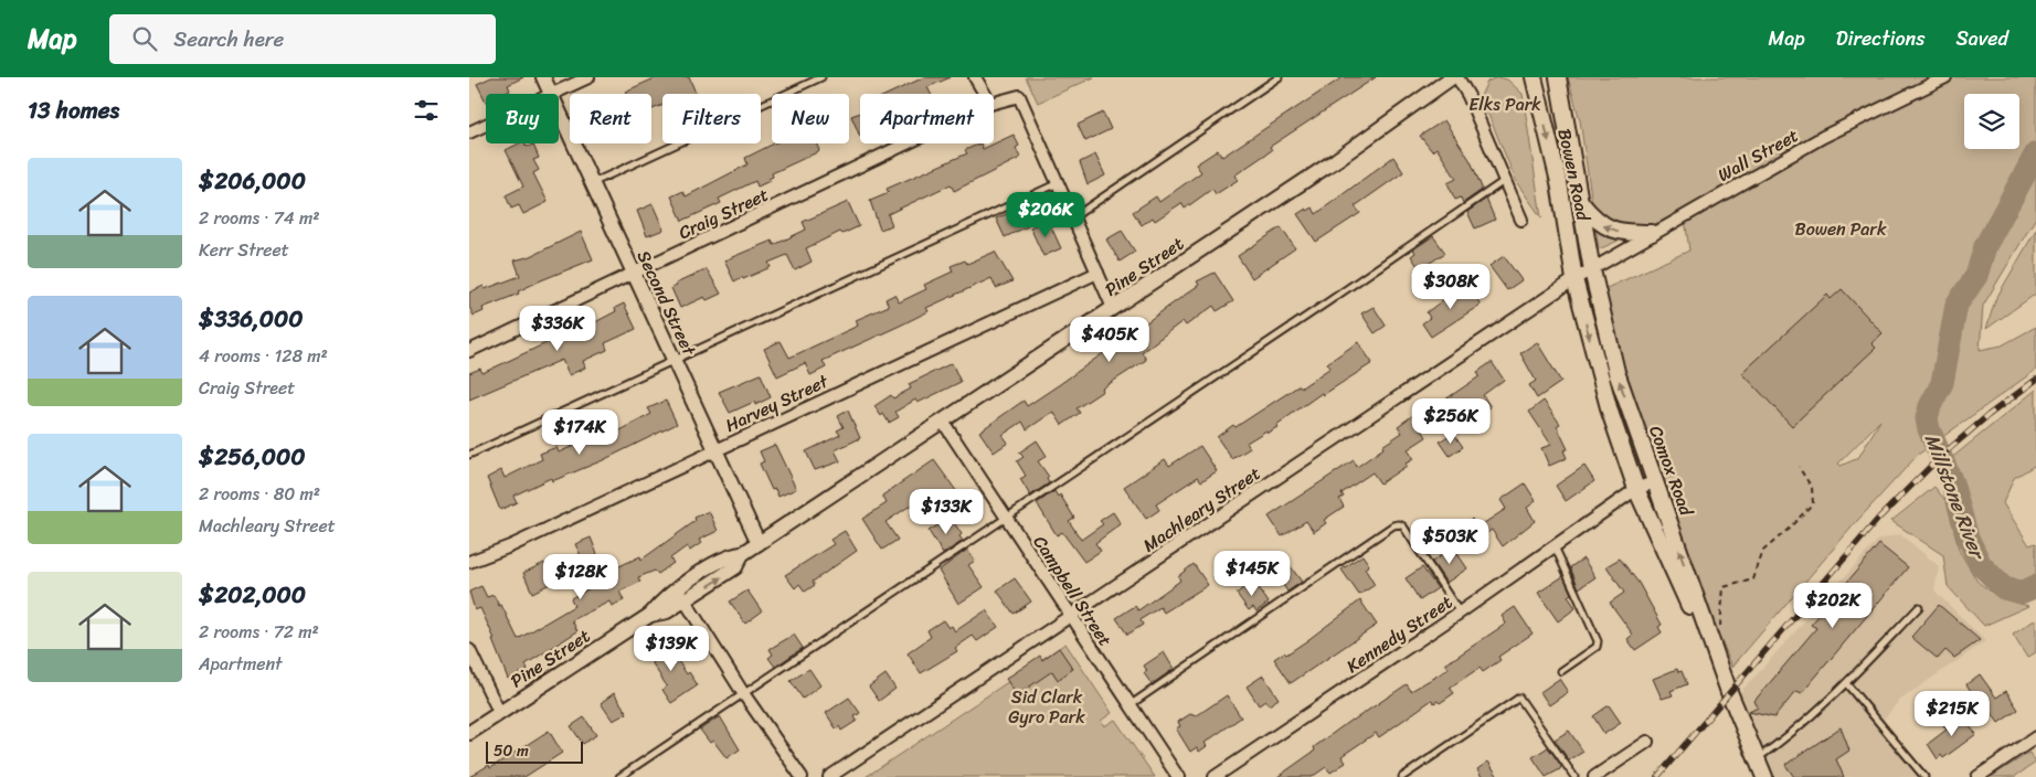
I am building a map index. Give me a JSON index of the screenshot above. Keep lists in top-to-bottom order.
{
  "streets": {
    "main road": ["Bowen Road", "Comox Road"],
    "street": [
      "Wall Street",
      "Craig Street",
      "Pine Street",
      "Second Street",
      "Harvey Street",
      "Machleary Street",
      "Campbell Street",
      "Kennedy Street"
    ]
  },
  "crossings": [
    ["Wall Street", "Bowen Road"],
    ["Wall Street", "Comox Road"],
    ["Wall Street", "Machleary Street"],
    ["Bowen Road", "Comox Road"],
    ["Bowen Road", "Machleary Street"],
    ["Craig Street", "Second Street"],
    ["Pine Street", "Second Street"],
    ["Pine Street", "Campbell Street"],
    ["Second Street", "Harvey Street"],
    ["Comox Road", "Machleary Street"],
    ["Comox Road", "Kennedy Street"],
    ["Machleary Street", "Campbell Street"]
  ],
  "water": ["Millstone River"],
  "parks": ["Elks Park", "Bowen Park", "Sid Clark Gyro Park"],
  "scale_bar": "50 m",
  "page": {
    "header": "Map",
    "search": "Search here",
    "nav": ["Map", "Directions", "Saved"],
    "heading": "13 homes",
    "chip": [
      "Buy",
      "Rent",
      "Filters",
      "New",
      "Apartment"
    ],
    "list": [
      {
        "name": "$206,000",
        "note": "2 rooms · 74 m² · Kerr Street"
      },
      {
        "name": "$336,000",
        "note": "4 rooms · 128 m² · Craig Street"
      },
      {
        "name": "$256,000",
        "note": "2 rooms · 80 m² · Machleary Street"
      },
      {
        "name": "$202,000",
        "note": "2 rooms · 72 m² · Apartment"
      }
    ],
    "price": [
      "$206K",
      "$308K",
      "$336K",
      "$405K",
      "$256K",
      "$174K",
      "$133K",
      "$503K",
      "$145K",
      "$128K",
      "$202K",
      "$139K",
      "$215K"
    ],
    "scale": "50 m"
  }
}
